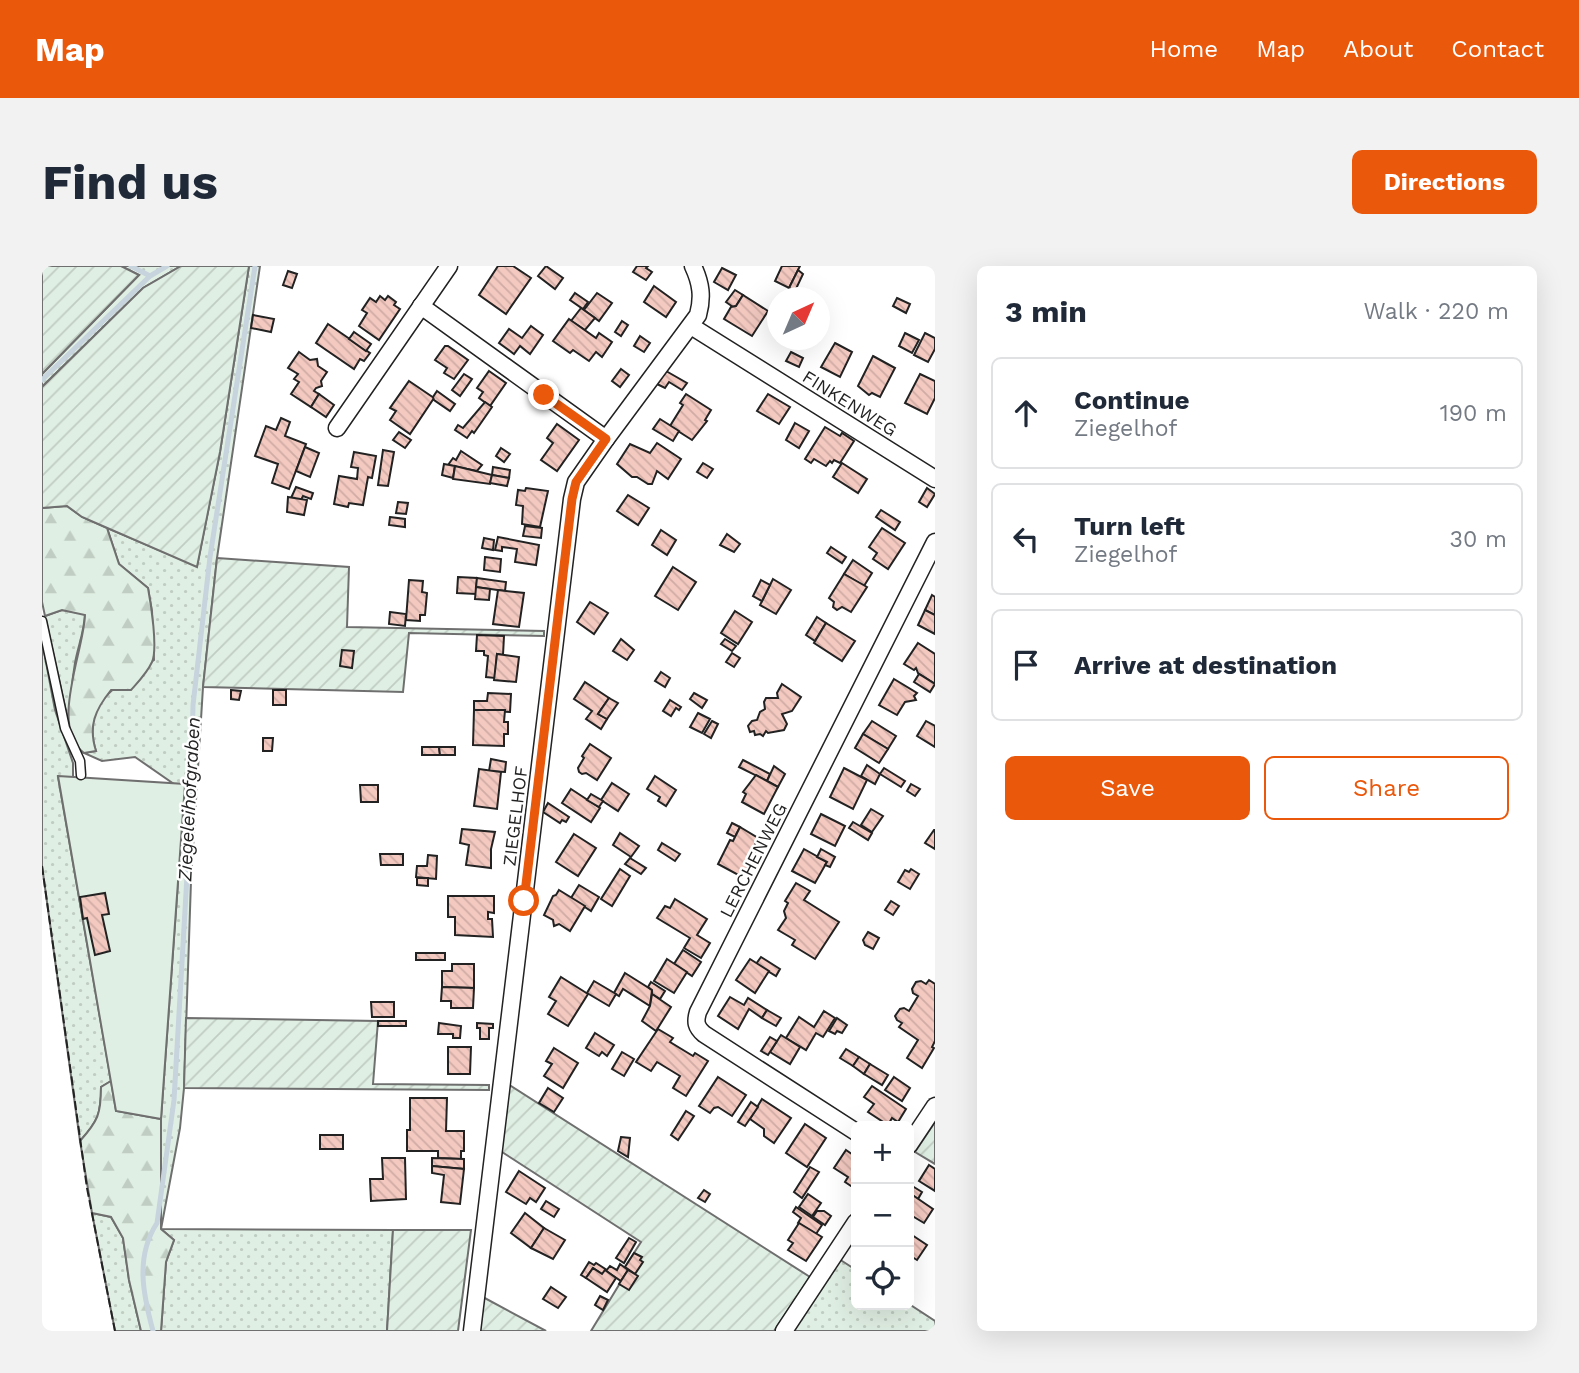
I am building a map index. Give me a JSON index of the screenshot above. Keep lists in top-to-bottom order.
{
  "streets": {
    "street": ["FINKENWEG", "ZIEGELHOF", "LERCHENWEG"]
  },
  "crossings": [
    ["FINKENWEG", "ZIEGELHOF"]
  ],
  "water": ["Ziegeleihofgraben"],
  "north": "top right",
  "page": {
    "header": "Map",
    "nav": [
      "Home",
      "Map",
      "About",
      "Contact"
    ],
    "buttons": [
      "Directions",
      ["Save", "Share"]
    ],
    "title": "Find us",
    "heading": ["3 min", "Walk · 220 m"],
    "list": [
      ["Continue", "Ziegelhof", "190 m"],
      ["Turn left", "Ziegelhof", "30 m"],
      "Arrive at destination"
    ],
    "map_buttons": ["+", "−"]
  }
}
